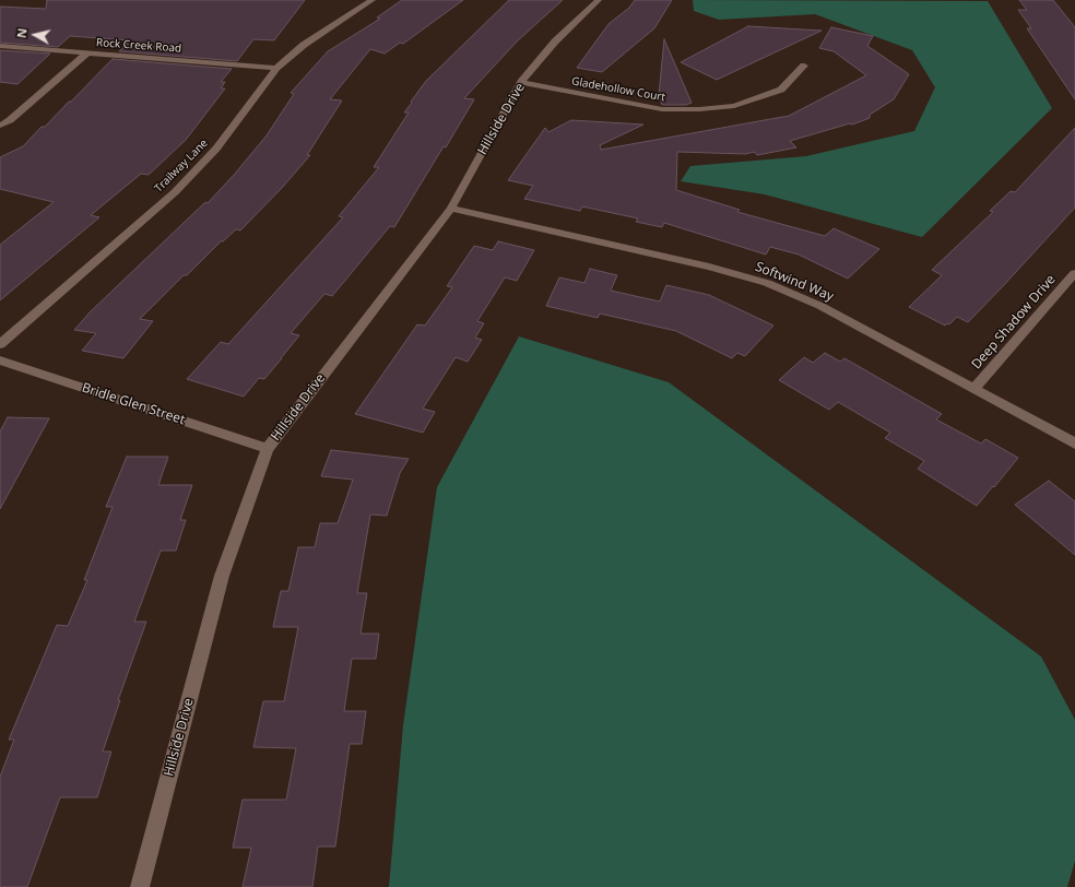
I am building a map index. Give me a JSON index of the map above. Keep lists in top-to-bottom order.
{
  "streets": {
    "street": [
      "Rock Creek Road",
      "Gladehollow Court",
      "Hillside Drive",
      "Trailway Lane",
      "Softwind Way",
      "Deep Shadow Drive",
      "Bridle Glen Street"
    ]
  },
  "crossings": [
    ["Rock Creek Road", "Trailway Lane"],
    ["Gladehollow Court", "Hillside Drive"],
    ["Hillside Drive", "Softwind Way"],
    ["Hillside Drive", "Bridle Glen Street"],
    ["Softwind Way", "Deep Shadow Drive"]
  ],
  "north": "left"
}
